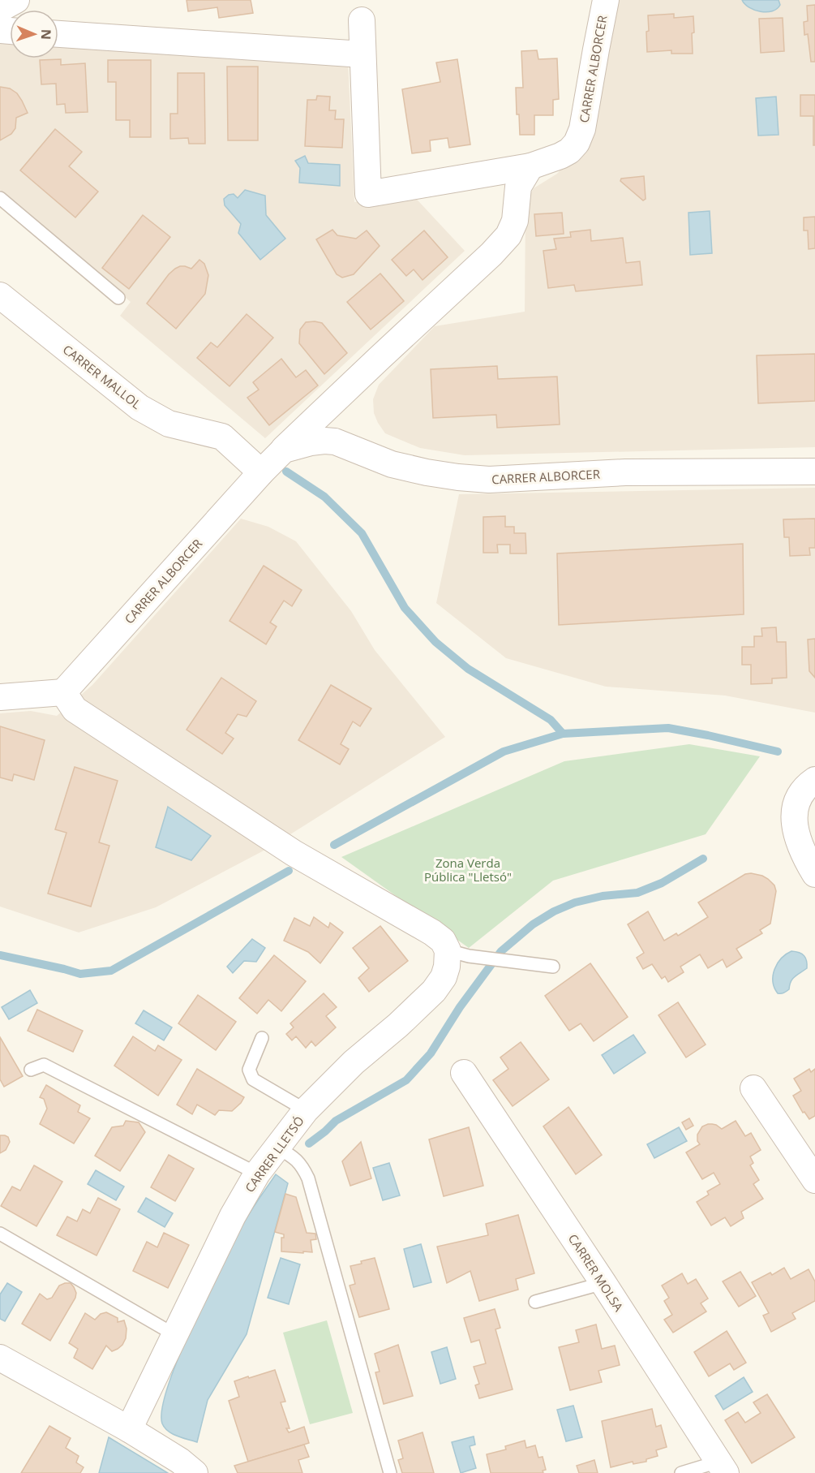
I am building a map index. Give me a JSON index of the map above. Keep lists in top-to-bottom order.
{
  "streets": {
    "street": [
      "CARRER ALBORCER",
      "CARRER MALLOL",
      "CARRER LLETSÓ",
      "CARRER MOLSA"
    ]
  },
  "crossings": [
    ["CARRER ALBORCER", "CARRER MALLOL"]
  ],
  "parks": ["Zona Verda Pública \"Lletsó\""],
  "north": "right"
}
